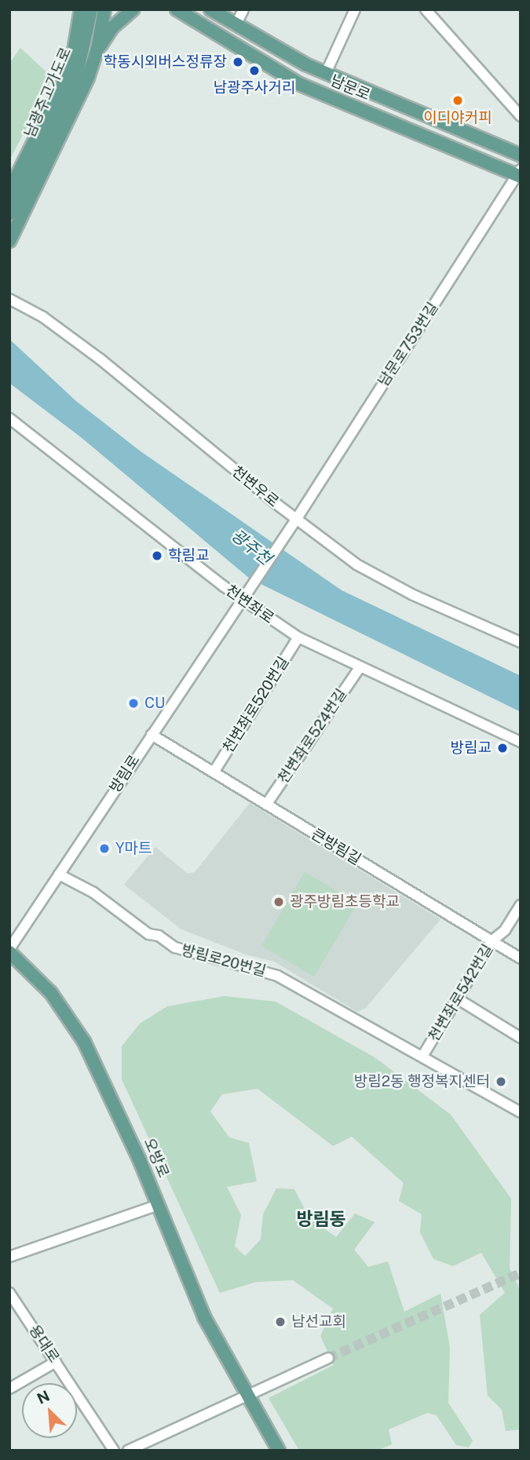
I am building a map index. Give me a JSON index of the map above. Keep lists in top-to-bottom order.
{
  "streets": {
    "main road": ["남문로", "남광주고가도로", "오방로"],
    "street": [
      "남문로753번길",
      "천변우로",
      "천변좌로",
      "천변좌로520번길",
      "천변좌로524번길",
      "방림로",
      "큰방림길",
      "방림로20번길",
      "천변좌로542번길",
      "용대로"
    ]
  },
  "crossings": [
    ["남문로", "남문로753번길"],
    ["남문로753번길", "천변우로"],
    ["남문로753번길", "천변좌로"],
    ["남문로753번길", "방림로"],
    ["천변좌로", "천변좌로520번길"],
    ["천변좌로", "천변좌로524번길"],
    ["천변좌로", "방림로"],
    ["천변좌로520번길", "큰방림길"],
    ["천변좌로524번길", "큰방림길"],
    ["방림로", "큰방림길"],
    ["방림로", "방림로20번길"],
    ["방림로", "오방로"],
    ["큰방림길", "천변좌로542번길"],
    ["방림로20번길", "천변좌로542번길"]
  ],
  "districts": ["방림동"],
  "water": ["광주천"],
  "places": [
    "학동시외버스정류장",
    "남광주사거리",
    "이디야커피",
    "학림교",
    "CU",
    "방림교",
    "Y마트",
    "광주방림초등학교",
    "방림2동 행정복지센터",
    "남선교회"
  ],
  "north": "top left"
}
